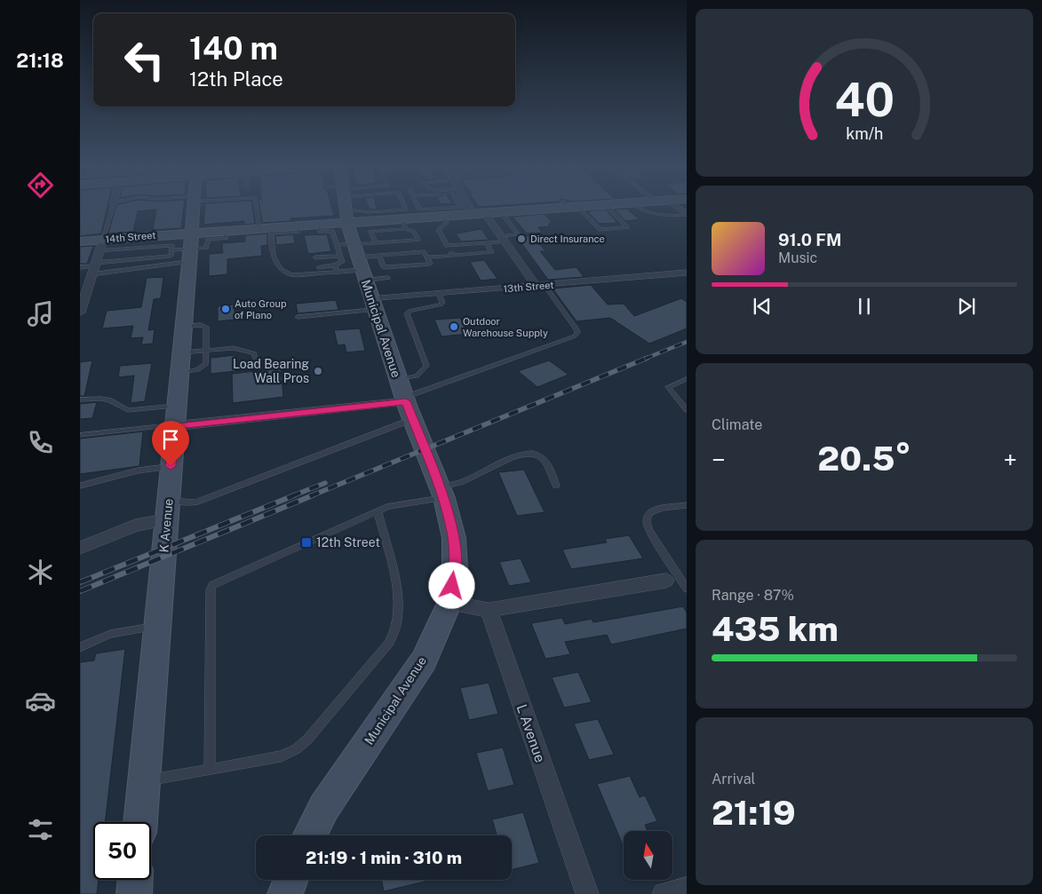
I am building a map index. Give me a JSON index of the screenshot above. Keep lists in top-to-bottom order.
{
  "streets": {
    "main road": ["14th Street", "Municipal Avenue", "K Avenue"],
    "street": ["13th Street", "L Avenue"]
  },
  "crossings": [
    ["14th Street", "13th Street"],
    ["14th Street", "Municipal Avenue"],
    ["14th Street", "K Avenue"],
    ["13th Street", "Municipal Avenue"]
  ],
  "places": {
    "other": [
      "Direct Insurance",
      "Auto Group of Plano",
      "Outdoor Warehouse Supply",
      "Load Bearing Wall Pros"
    ],
    "transit": ["12th Street"]
  },
  "north": "top",
  "page": {
    "tabs": "21:18",
    "turn": ["140 m", "12th Place"],
    "song": ["91.0 FM", "Music"],
    "tile": [
      "Climate",
      ["Range · 87%", "435 km"],
      ["Arrival", "21:19"]
    ],
    "heat": ["−", "20.5°", "+"],
    "limit": "50",
    "trip": "21:19 · 1 min · 310 m",
    "gauge": ["40", "km/h"]
  }
}
